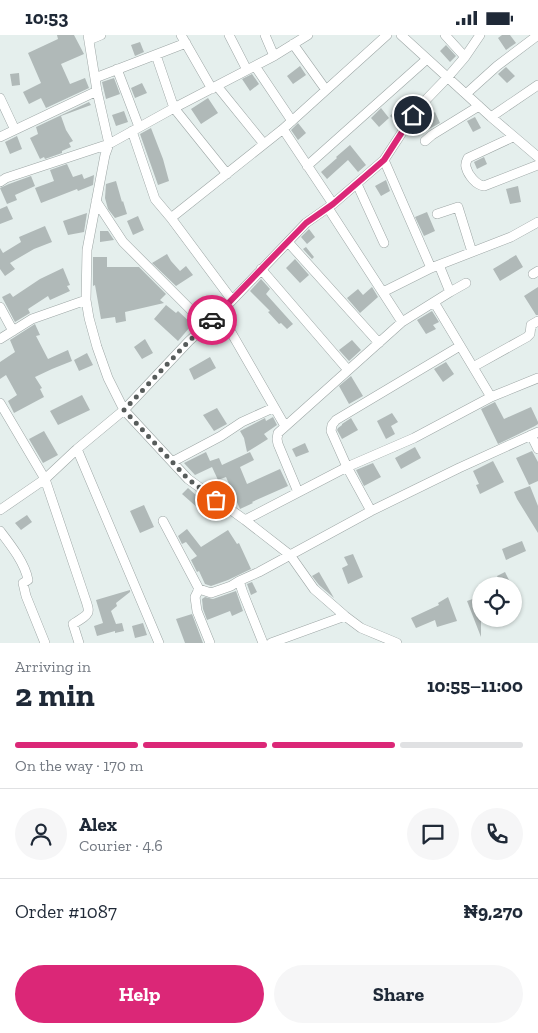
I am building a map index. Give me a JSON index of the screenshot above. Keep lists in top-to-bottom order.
{
  "page": {
    "status": "10:53",
    "heading": ["2 min", "Arriving in", "10:55–11:00"],
    "panel": [
      "Alex",
      "Courier · 4.6",
      "Order #1087",
      "₦9,270"
    ],
    "bar": "On the way · 170 m",
    "buttons": ["Help", "Share"]
  }
}
